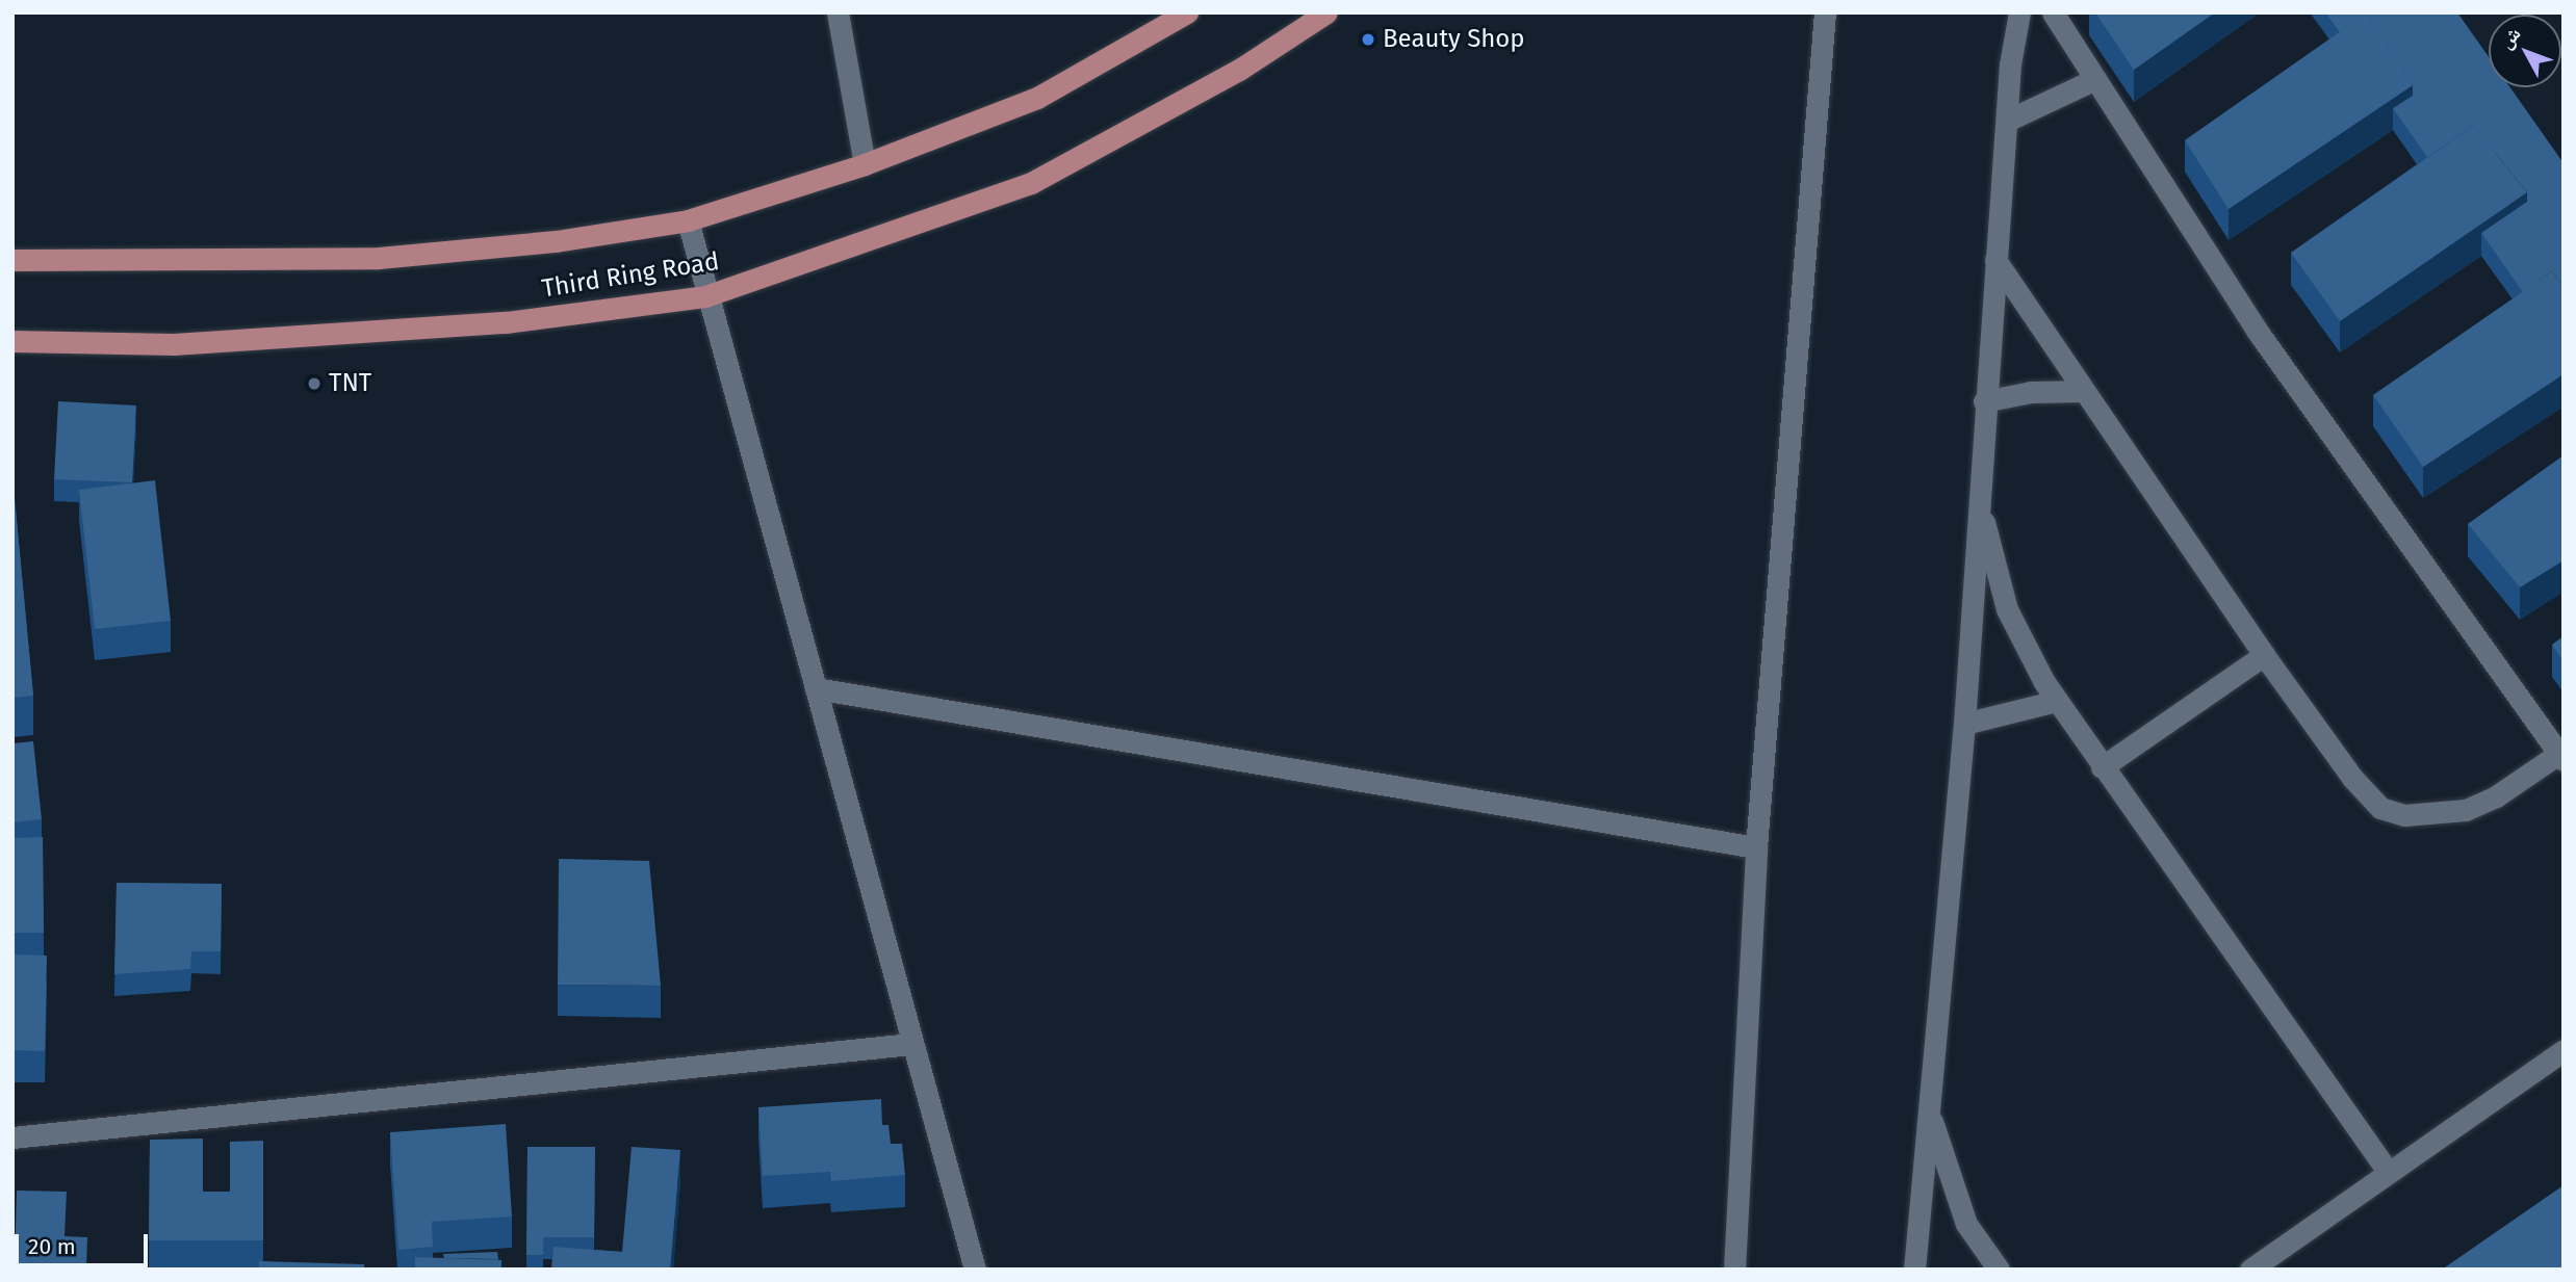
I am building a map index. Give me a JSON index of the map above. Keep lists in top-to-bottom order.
{
  "streets": {
    "main road": ["Third Ring Road"]
  },
  "places": ["Beauty Shop", "TNT"],
  "scale_bar": "20 m",
  "north": "top left"
}
